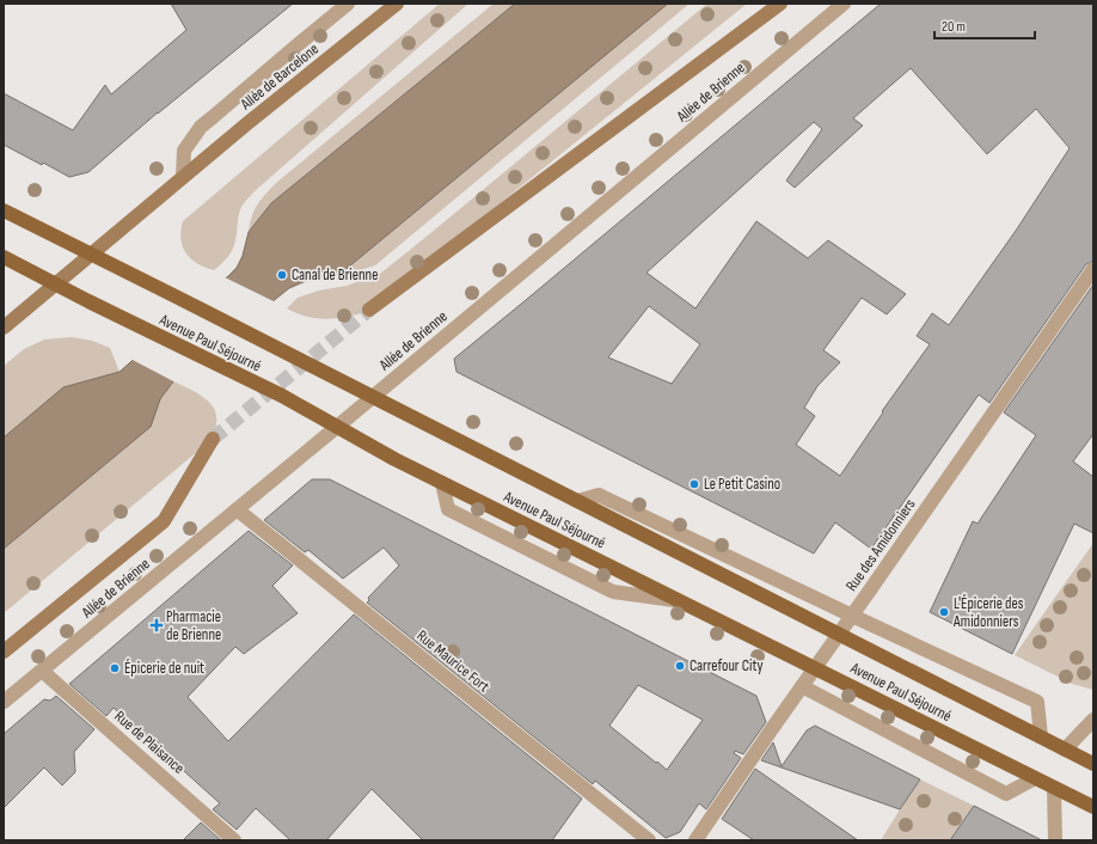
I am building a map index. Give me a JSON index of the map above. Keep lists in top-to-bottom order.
{
  "streets": {
    "main road": ["Allée de Barcelone", "Allée de Brienne", "Avenue Paul Séjourné"],
    "street": ["Rue des Amidonniers", "Rue Maurice Fort", "Rue de Plaisance"]
  },
  "crossings": [
    ["Allée de Barcelone", "Avenue Paul Séjourné"],
    ["Allée de Brienne", "Avenue Paul Séjourné"],
    ["Allée de Brienne", "Rue Maurice Fort"],
    ["Allée de Brienne", "Rue de Plaisance"],
    ["Avenue Paul Séjourné", "Rue des Amidonniers"]
  ],
  "places": {
    "other": [
      "Canal de Brienne",
      "Le Petit Casino",
      "L'Épicerie des Amidonniers",
      "Carrefour City",
      "Épicerie de nuit"
    ],
    "health": ["Pharmacie de Brienne"]
  },
  "scale_bar": "20 m"
}
